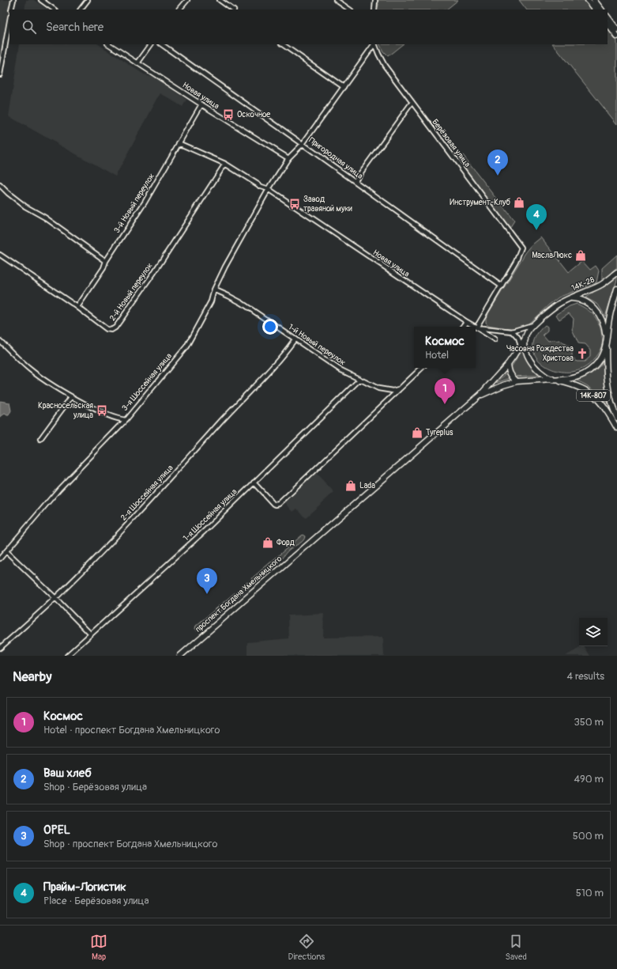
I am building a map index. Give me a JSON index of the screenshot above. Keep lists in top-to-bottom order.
{
  "streets": {
    "main road": ["14К-28", "14К-807", "проспект Богдана Хмельницкого"],
    "street": [
      "Новая улица",
      "Берёзовая улица",
      "Пригородная улица",
      "3-й Новый переулок",
      "2-й Новый переулок",
      "1-й Новый переулок",
      "3-я Шоссейная улица",
      "2-я Шоссейная улица",
      "1-я Шоссейная улица"
    ]
  },
  "crossings": [
    ["Новая улица", "3-й Новый переулок"],
    ["Новая улица", "14К-28"],
    ["Новая улица", "2-й Новый переулок"],
    ["Новая улица", "3-я Шоссейная улица"],
    ["Новая улица", "14К-807"],
    ["Новая улица", "проспект Богдана Хмельницкого"],
    ["Берёзовая улица", "Пригородная улица"],
    ["3-й Новый переулок", "2-й Новый переулок"],
    ["14К-28", "14К-807"],
    ["14К-28", "проспект Богдана Хмельницкого"],
    ["1-й Новый переулок", "3-я Шоссейная улица"],
    ["1-й Новый переулок", "2-я Шоссейная улица"],
    ["1-й Новый переулок", "1-я Шоссейная улица"],
    ["14К-807", "проспект Богдана Хмельницкого"]
  ],
  "places": {
    "bus stop": ["Оскочное", "Завод травяной муки", "Красносельская улица"],
    "shop": [
      "Инструмент-Клуб",
      "МаслаЛюкс",
      "Tyreplus",
      "Lada",
      "Форд"
    ],
    "church": ["Часовня Рождества Христова"]
  },
  "page": {
    "search": "Search here",
    "pins": [
      "2",
      "4",
      "1",
      "3"
    ],
    "popup": ["Космос", "Hotel"],
    "heading": ["Nearby", "4 results"],
    "list": [
      {
        "mark": "1",
        "name": "Космос",
        "note": "Hotel · проспект Богдана Хмельницкого",
        "value": "350 m"
      },
      {
        "mark": "2",
        "name": "Ваш хлеб",
        "note": "Shop · Берёзовая улица",
        "value": "490 m"
      },
      {
        "mark": "3",
        "name": "OPEL",
        "note": "Shop · проспект Богдана Хмельницкого",
        "value": "500 m"
      },
      {
        "mark": "4",
        "name": "Прайм-Логистик",
        "note": "Place · Берёзовая улица",
        "value": "510 m"
      }
    ],
    "nav": ["Map", "Directions", "Saved"]
  }
}
